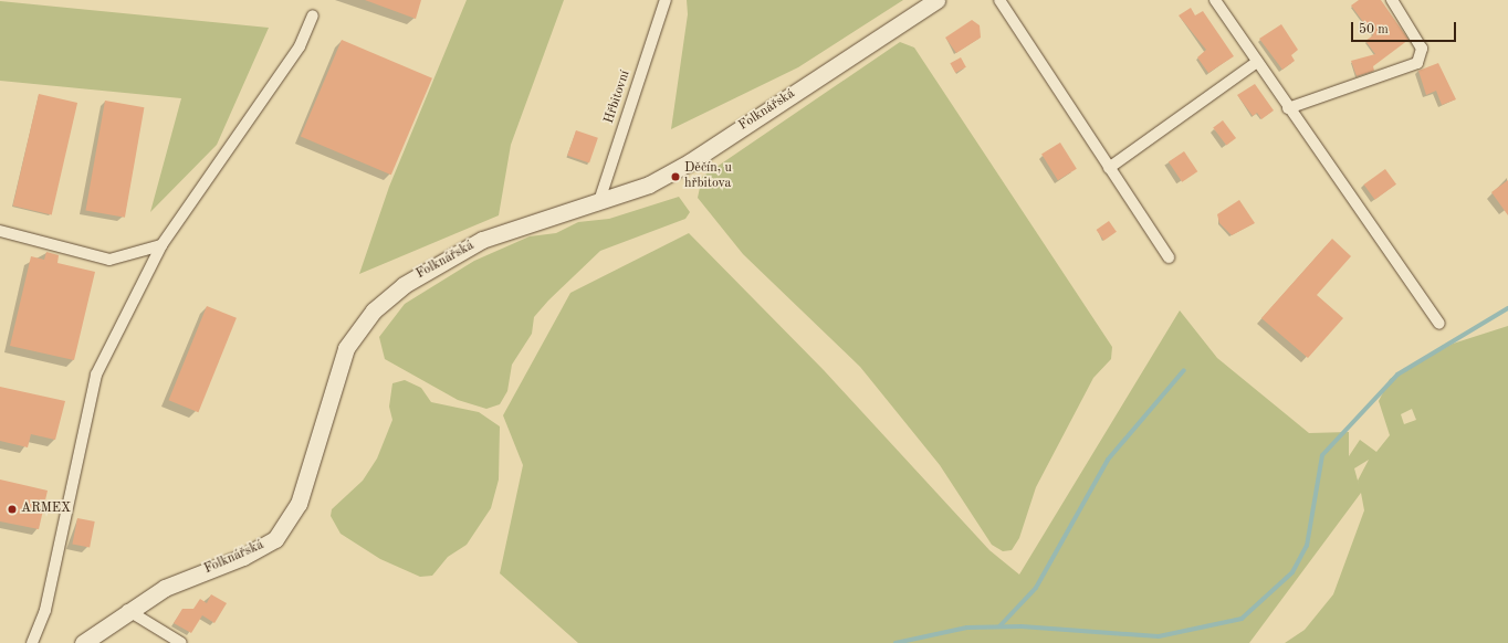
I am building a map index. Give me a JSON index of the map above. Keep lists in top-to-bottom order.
{
  "streets": {
    "street": ["Hřbitovní", "Folknářská"]
  },
  "crossings": [
    ["Hřbitovní", "Folknářská"]
  ],
  "places": ["Děčín, u hřbitova", "ARMEX"],
  "scale_bar": "50 m"
}
